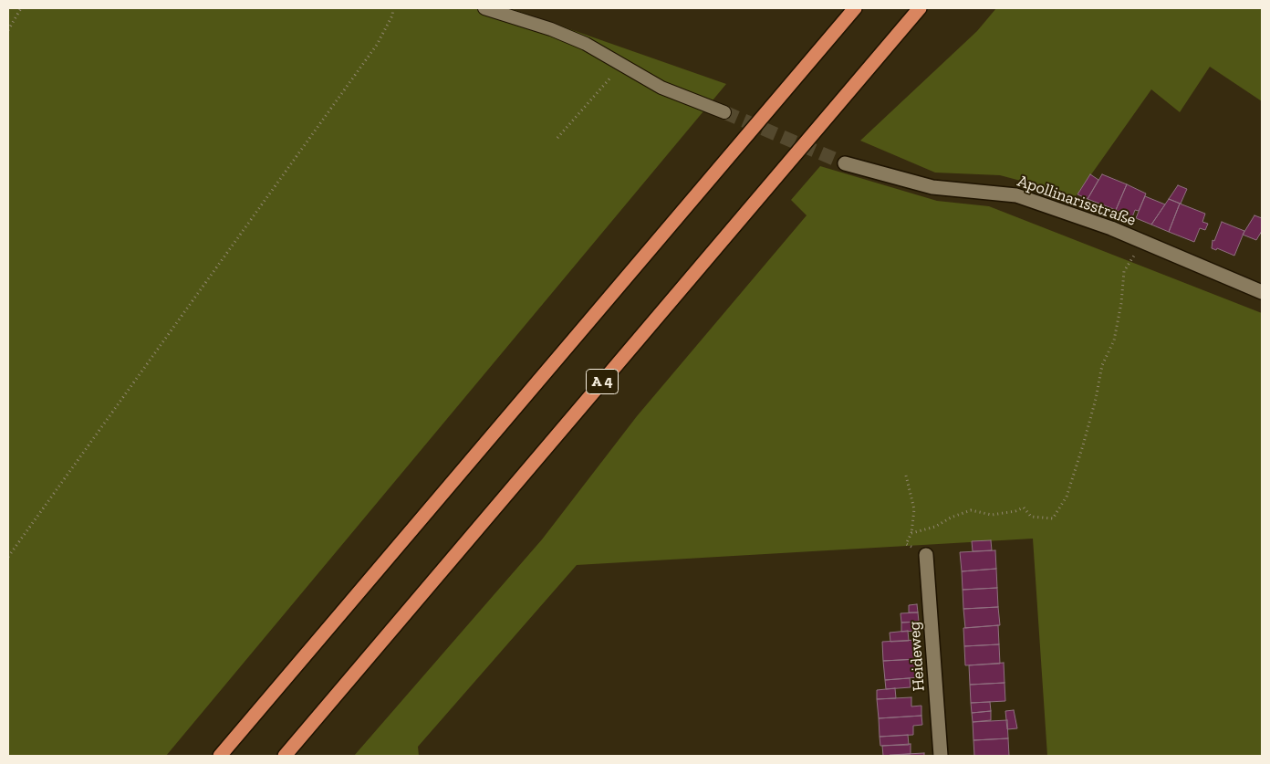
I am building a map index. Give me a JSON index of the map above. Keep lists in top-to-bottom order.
{
  "streets": {
    "highway": ["A 4"],
    "street": ["Apollinarisstraße", "Heideweg"]
  }
}
